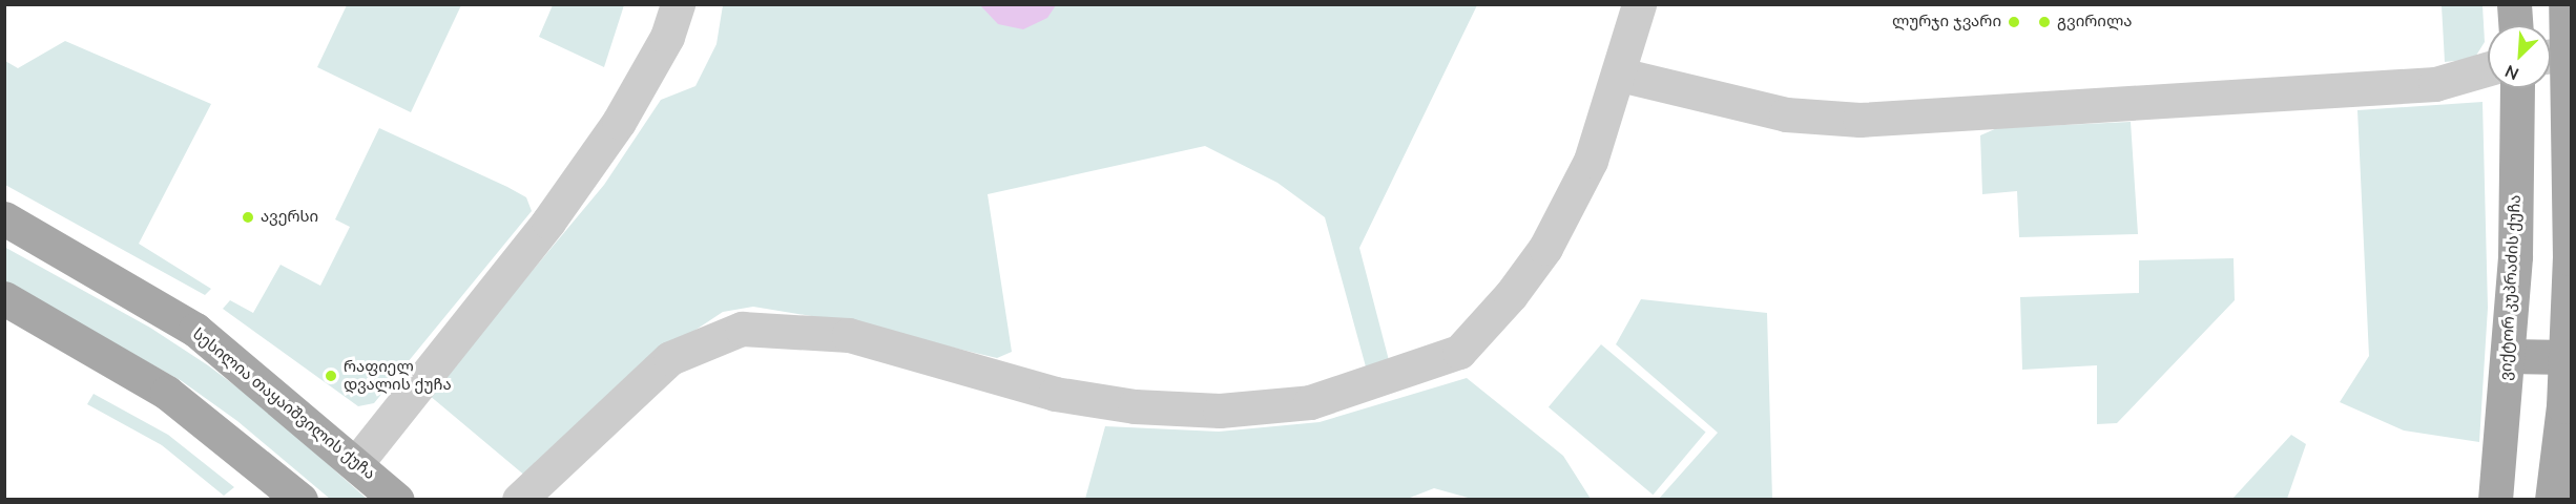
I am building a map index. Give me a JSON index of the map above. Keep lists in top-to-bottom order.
{
  "streets": {
    "main road": ["ვიქტორ კუპრაძის ქუჩა", "სესილია თაყაიშვილის ქუჩა"]
  },
  "places": [
    "ლურჯი ჯვარი",
    "გვირილა",
    "ავერსი",
    "რაფიელ დვალის ქუჩა"
  ],
  "north": "bottom left"
}
